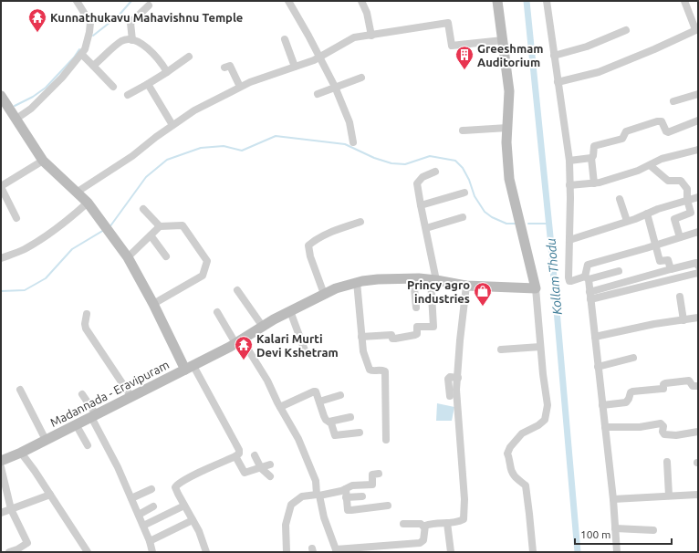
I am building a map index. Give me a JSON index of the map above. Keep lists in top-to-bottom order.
{
  "streets": {
    "street": ["Madannada - Eravipuram"]
  },
  "water": ["Kollam Thodu"],
  "places": {
    "temple": ["Kunnathukavu Mahavishnu Temple", "Kalari Murti Devi Kshetram"],
    "building": ["Greeshmam Auditorium"],
    "shop": ["Princy agro industries"]
  },
  "scale_bar": "100 m"
}
